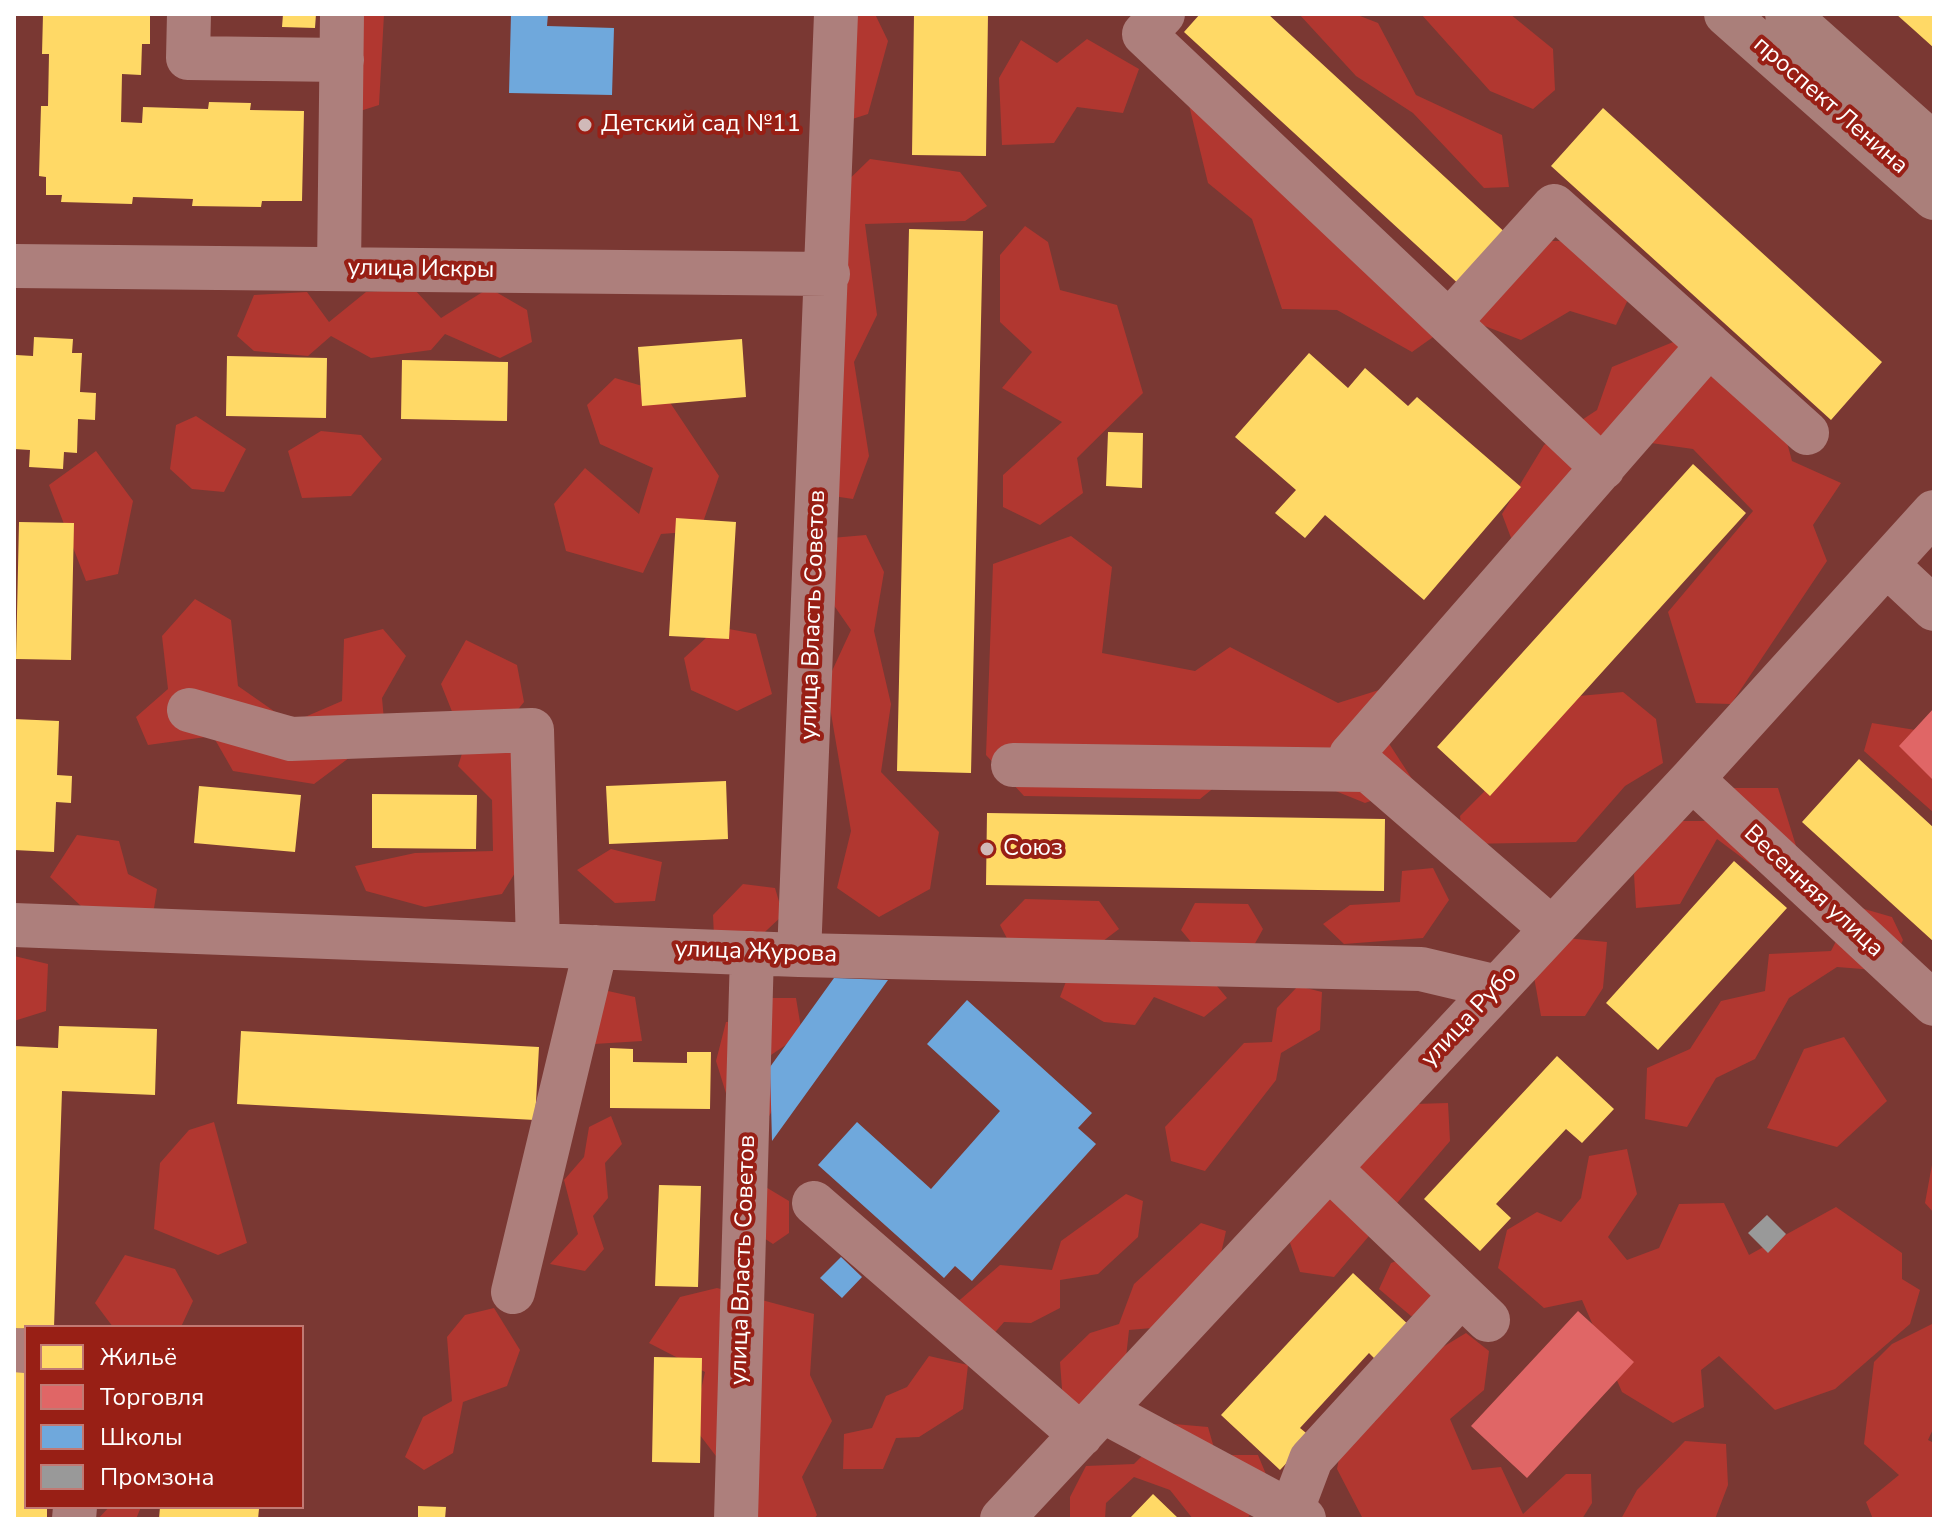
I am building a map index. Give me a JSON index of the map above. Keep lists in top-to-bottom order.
{
  "streets": {
    "main road": ["проспект Ленина"],
    "street": [
      "улица Искры",
      "улица Власть Советов",
      "Весенняя улица",
      "улица Журова",
      "улица Рубо"
    ]
  },
  "crossings": [
    ["улица Искры", "улица Власть Советов"],
    ["улица Власть Советов", "улица Журова"],
    ["Весенняя улица", "улица Рубо"],
    ["улица Журова", "улица Рубо"]
  ],
  "places": ["Детский сад №11", "Союз"],
  "legend": [
    "Жильё",
    "Торговля",
    "Школы",
    "Промзона"
  ]
}
